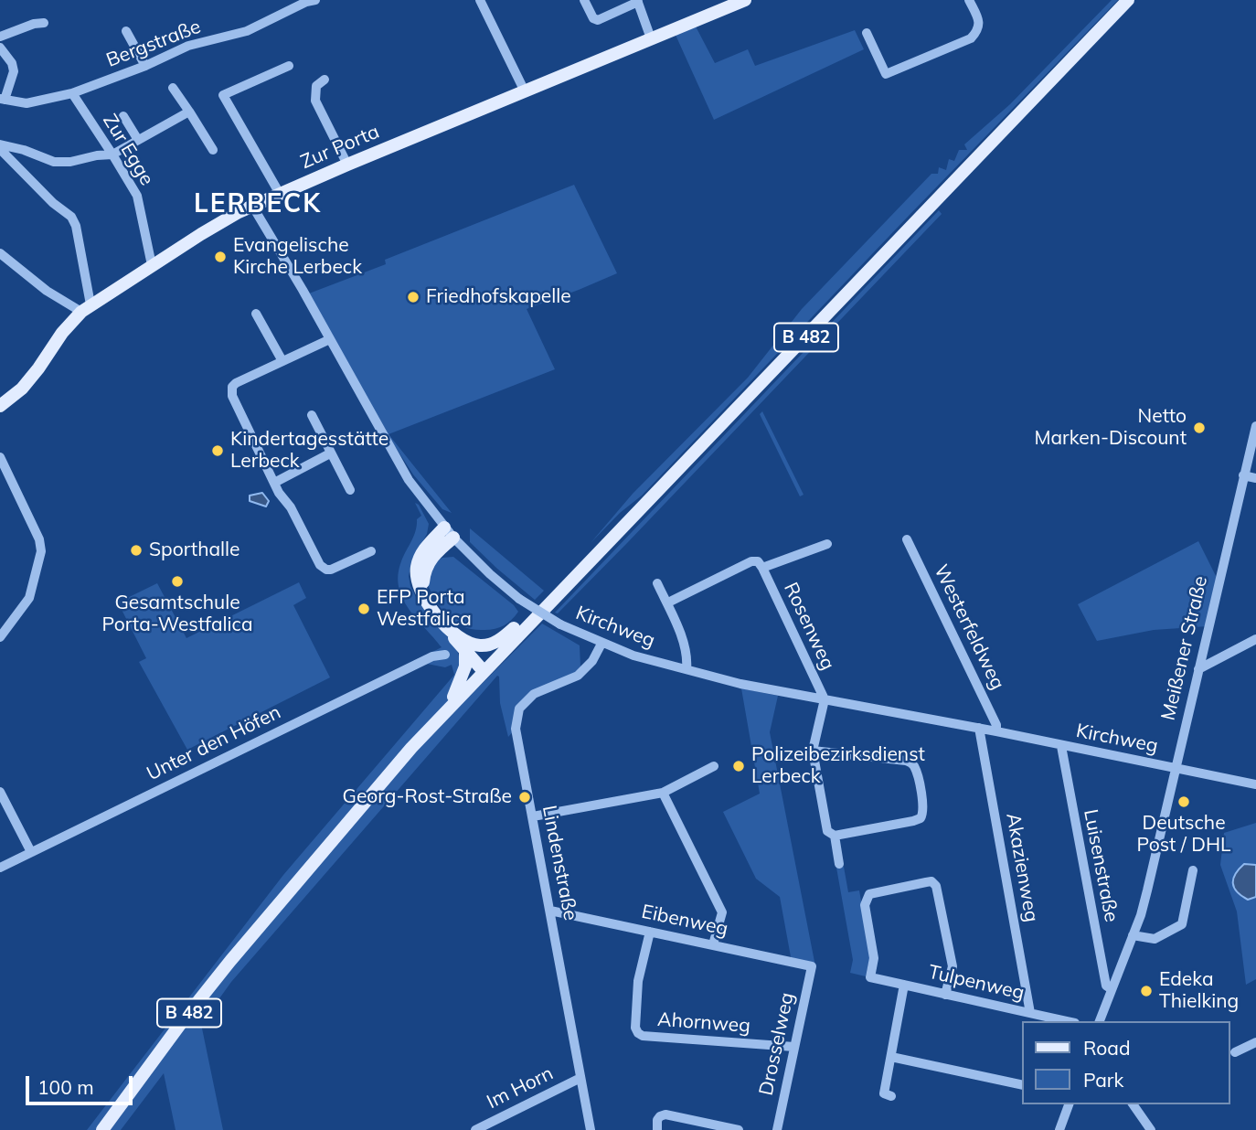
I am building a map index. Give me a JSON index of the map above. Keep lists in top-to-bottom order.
{
  "streets": {
    "main road": ["Zur Porta", "B 482"],
    "street": [
      "Bergstraße",
      "Zur Egge",
      "Rosenweg",
      "Kirchweg",
      "Westerfeldweg",
      "Meißener Straße",
      "Unter den Höfen",
      "Lindenstraße",
      "Luisenstraße",
      "Akazienweg",
      "Eibenweg",
      "Tulpenweg",
      "Ahornweg",
      "Drosselweg",
      "Im Horn"
    ]
  },
  "crossings": [
    ["Bergstraße", "Zur Egge"],
    ["Zur Porta", "Zur Egge"],
    ["Zur Porta", "Kirchweg"],
    ["Rosenweg", "Kirchweg"],
    ["Kirchweg", "Westerfeldweg"],
    ["Kirchweg", "Meißener Straße"],
    ["Kirchweg", "Lindenstraße"],
    ["Kirchweg", "Luisenstraße"],
    ["Kirchweg", "Akazienweg"],
    ["Meißener Straße", "Luisenstraße"],
    ["Lindenstraße", "Eibenweg"],
    ["Lindenstraße", "Im Horn"],
    ["Akazienweg", "Tulpenweg"],
    ["Eibenweg", "Ahornweg"],
    ["Eibenweg", "Drosselweg"],
    ["Ahornweg", "Drosselweg"]
  ],
  "districts": ["LERBECK"],
  "places": [
    "Evangelische Kirche Lerbeck",
    "Friedhofskapelle",
    "Netto Marken-Discount",
    "Kindertagesstätte Lerbeck",
    "Sporthalle",
    "Gesamtschule Porta-Westfalica",
    "EFP Porta Westfalica",
    "Polizeibezirksdienst Lerbeck",
    "Georg-Rost-Straße",
    "Deutsche Post / DHL",
    "Edeka Thielking"
  ],
  "legend": ["Road", "Park"],
  "scale_bar": "100 m"
}
